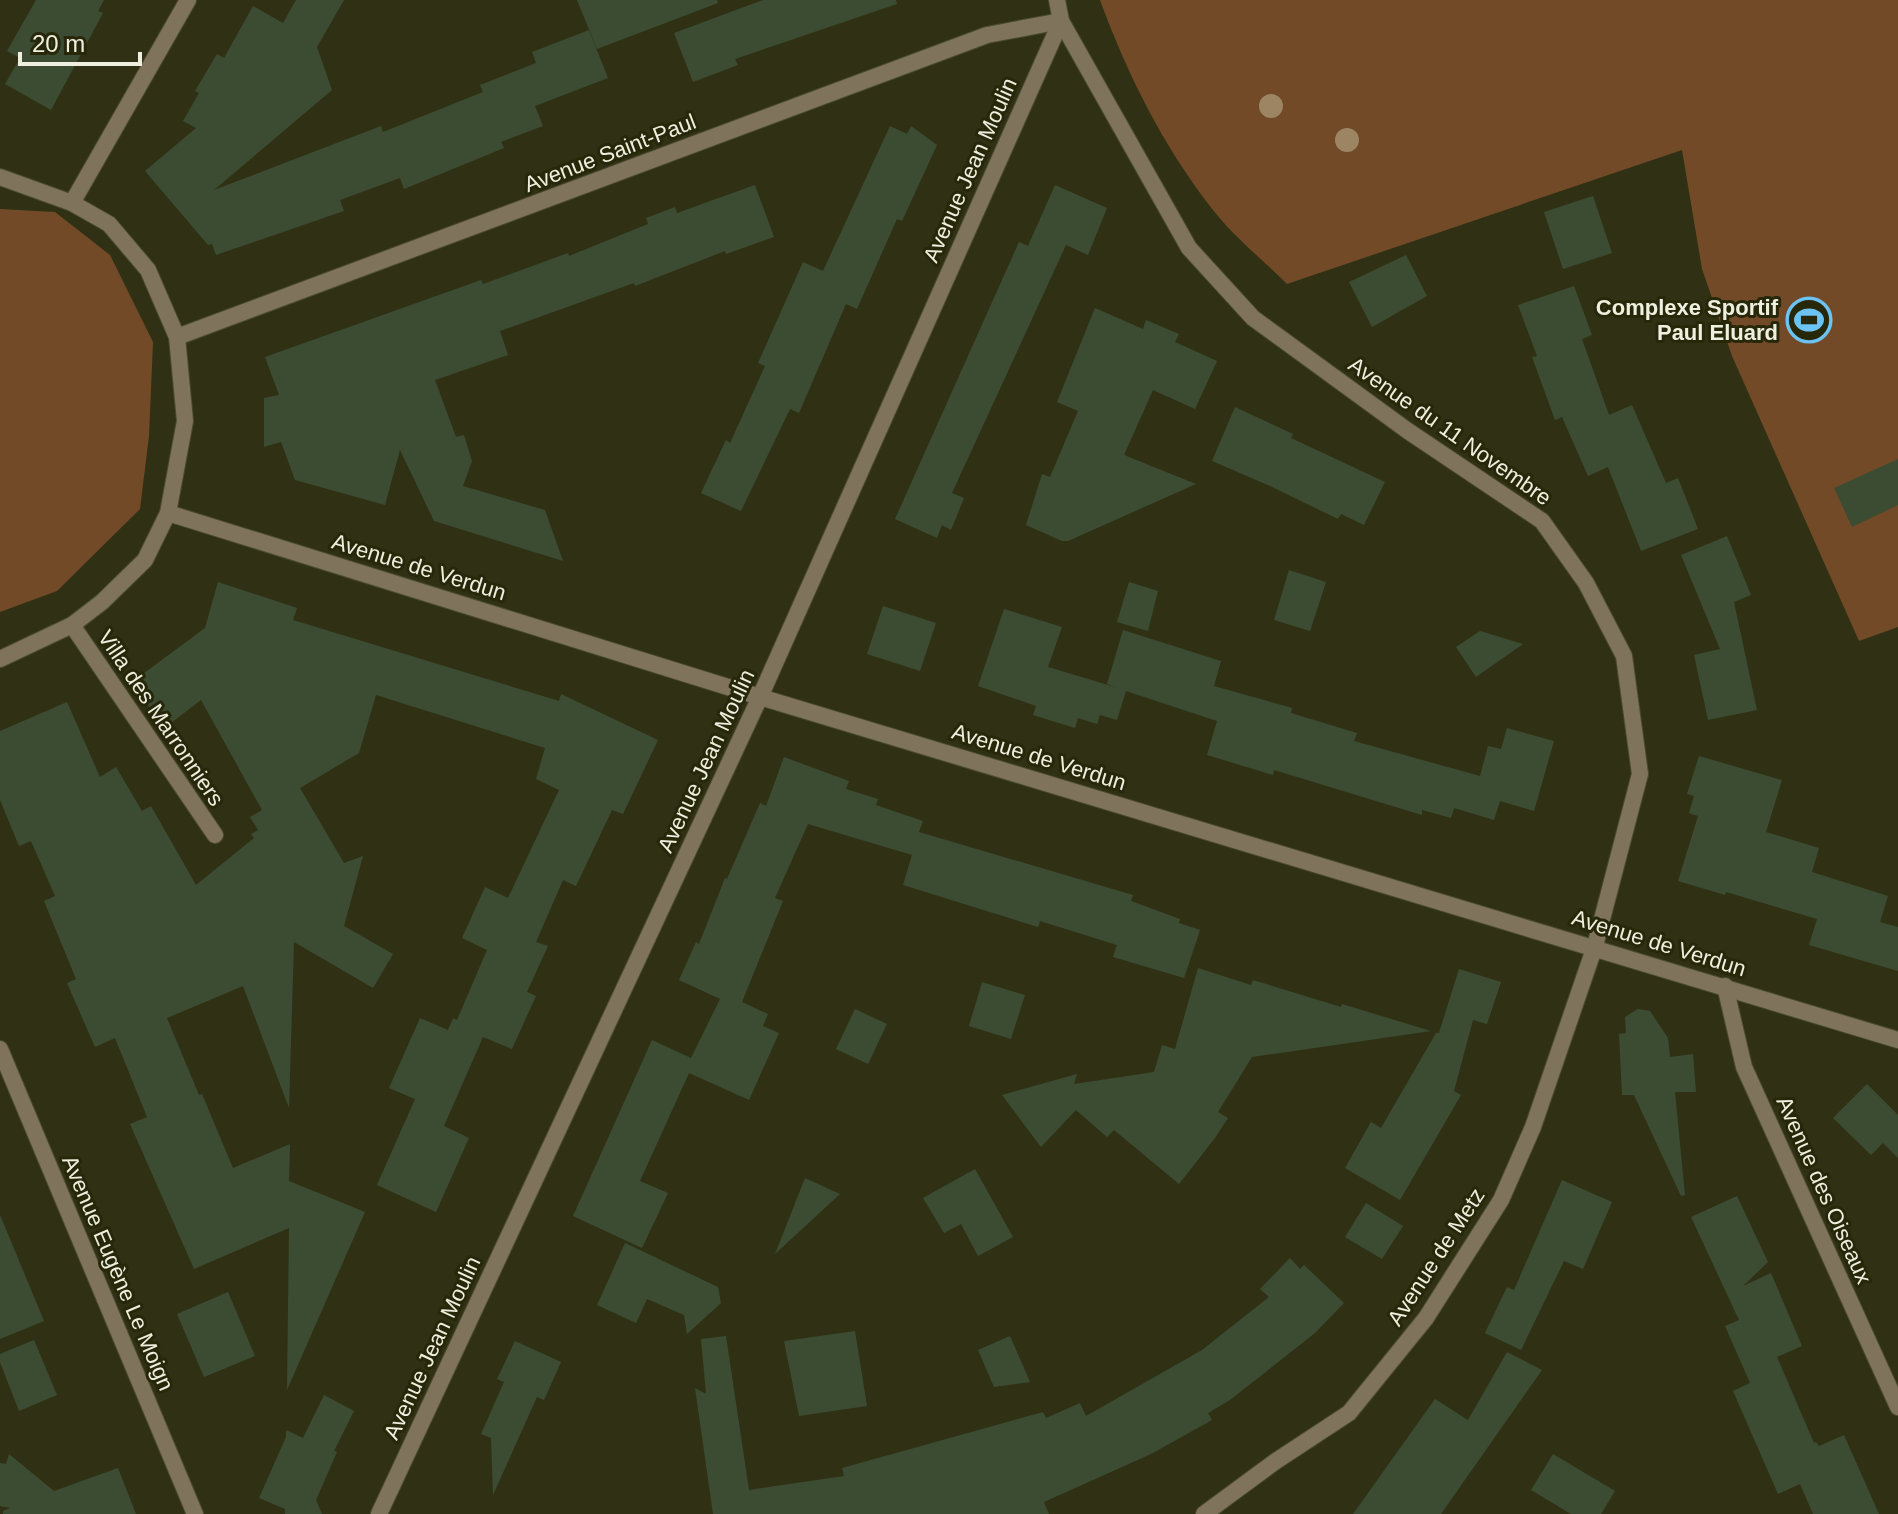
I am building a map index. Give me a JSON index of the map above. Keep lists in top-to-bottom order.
{
  "streets": {
    "street": [
      "Avenue Saint-Paul",
      "Avenue Jean Moulin",
      "Avenue du 11 Novembre",
      "Avenue de Verdun",
      "Villa des Marronniers",
      "Avenue des Oiseaux",
      "Avenue de Metz",
      "Avenue Eugène Le Moign"
    ]
  },
  "crossings": [
    ["Avenue Saint-Paul", "Avenue Jean Moulin"],
    ["Avenue Saint-Paul", "Avenue du 11 Novembre"],
    ["Avenue Jean Moulin", "Avenue du 11 Novembre"],
    ["Avenue Jean Moulin", "Avenue de Verdun"],
    ["Avenue du 11 Novembre", "Avenue de Verdun"],
    ["Avenue du 11 Novembre", "Avenue de Metz"],
    ["Avenue de Verdun", "Avenue des Oiseaux"],
    ["Avenue de Verdun", "Avenue de Metz"]
  ],
  "places": {
    "sports": ["Complexe Sportif Paul Eluard"]
  },
  "scale_bar": "20 m"
}
